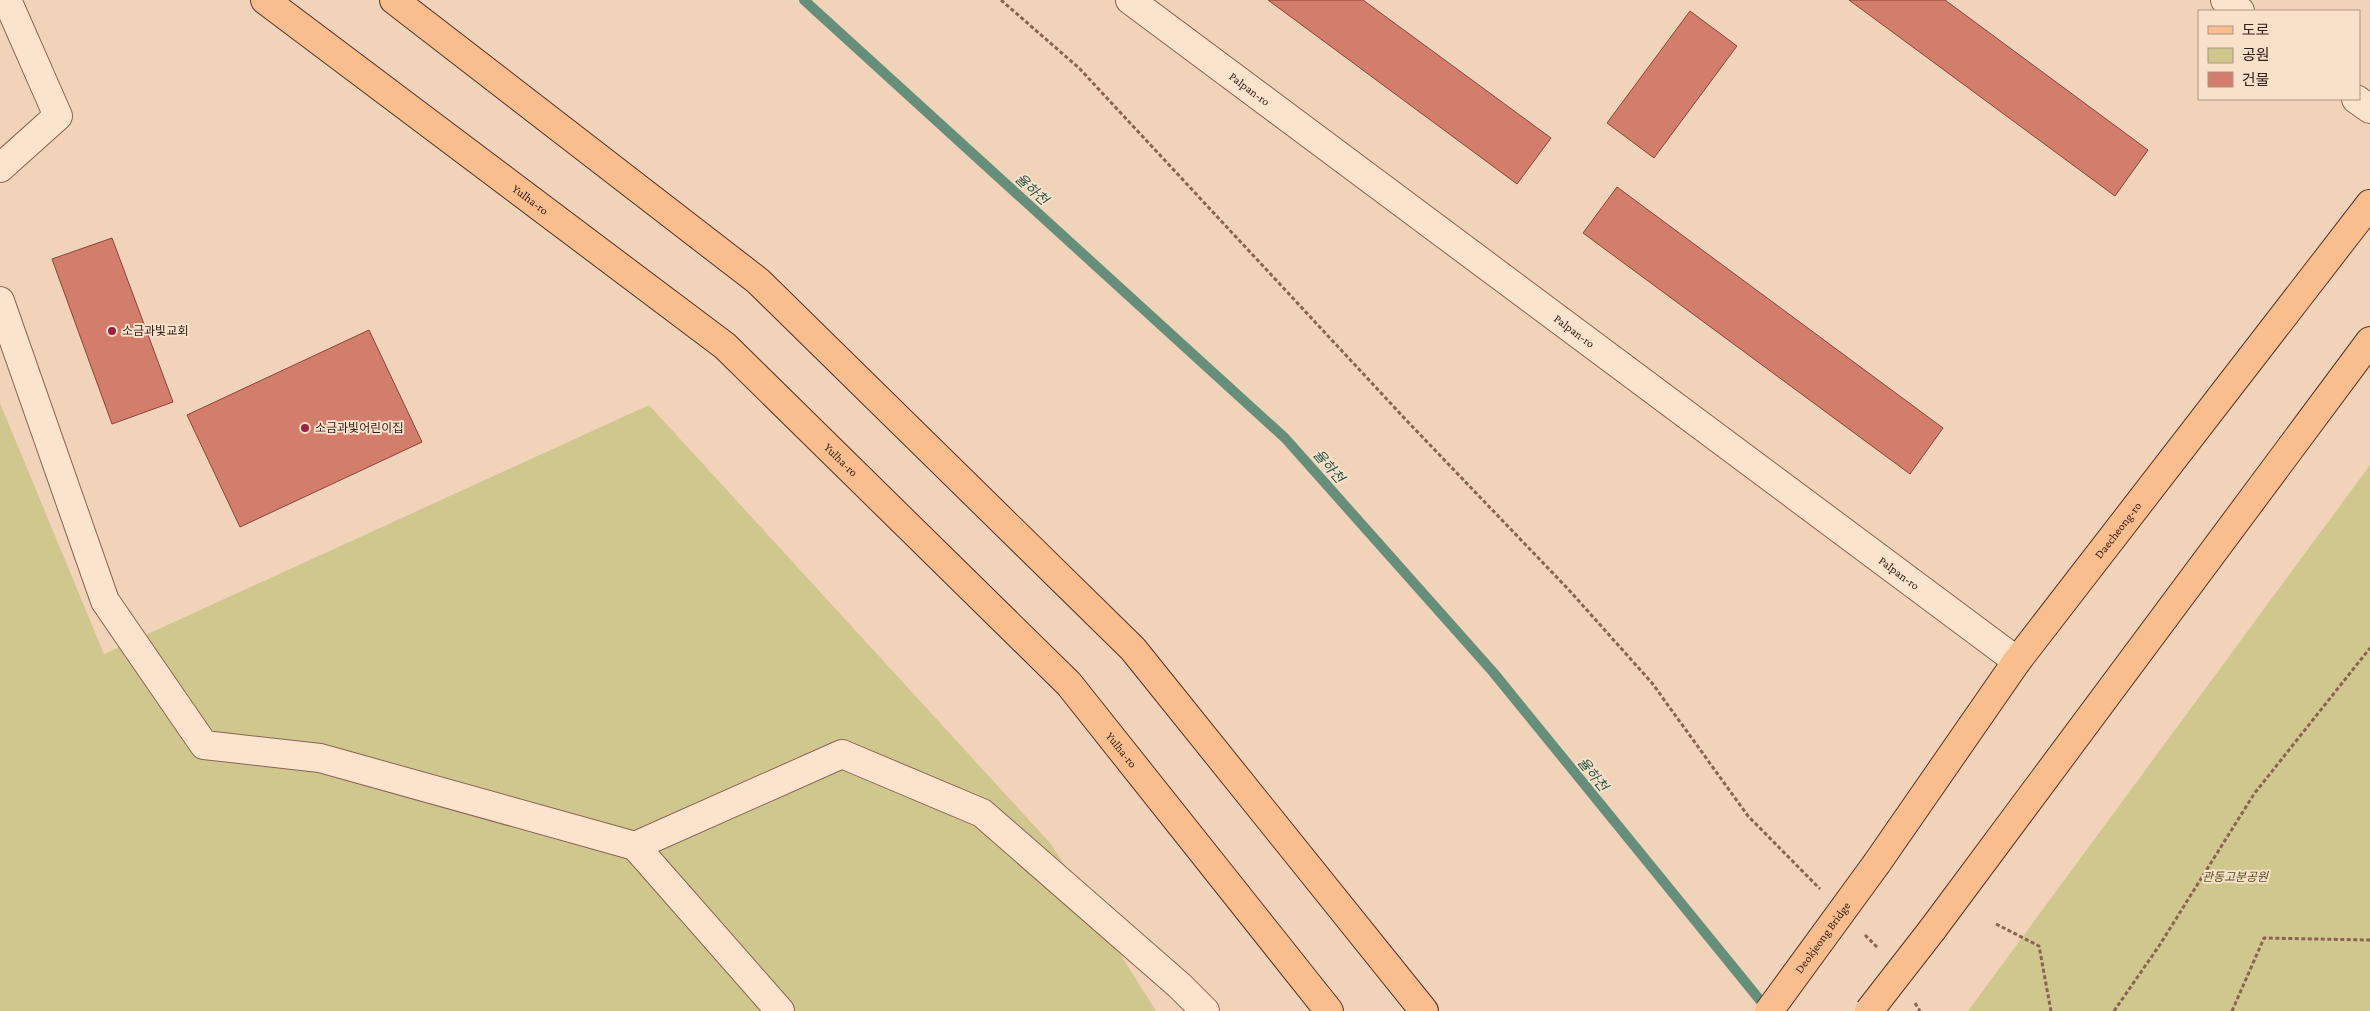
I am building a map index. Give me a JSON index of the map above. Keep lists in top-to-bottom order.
{
  "streets": {
    "main road": ["Yulha-ro", "Daecheong-ro", "Deokjeong Bridge"],
    "street": ["Palpan-ro"]
  },
  "crossings": [
    ["Palpan-ro", "Daecheong-ro"],
    ["Daecheong-ro", "Deokjeong Bridge"]
  ],
  "water": ["율하천"],
  "parks": ["관동고분공원"],
  "places": ["소금과빛교회", "소금과빛어린이집"],
  "legend": ["도로", "공원", "건물"]
}
